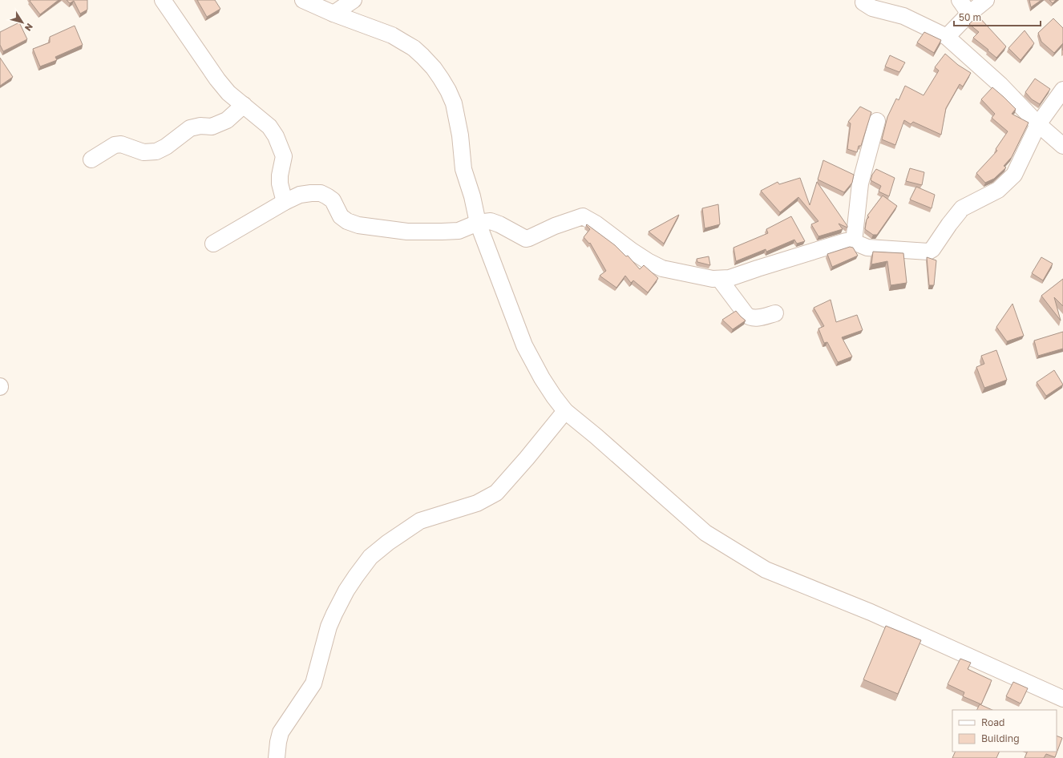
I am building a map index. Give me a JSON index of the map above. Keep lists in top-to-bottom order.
{
  "legend": ["Road", "Building"],
  "scale_bar": "50 m",
  "north": "bottom right"
}
